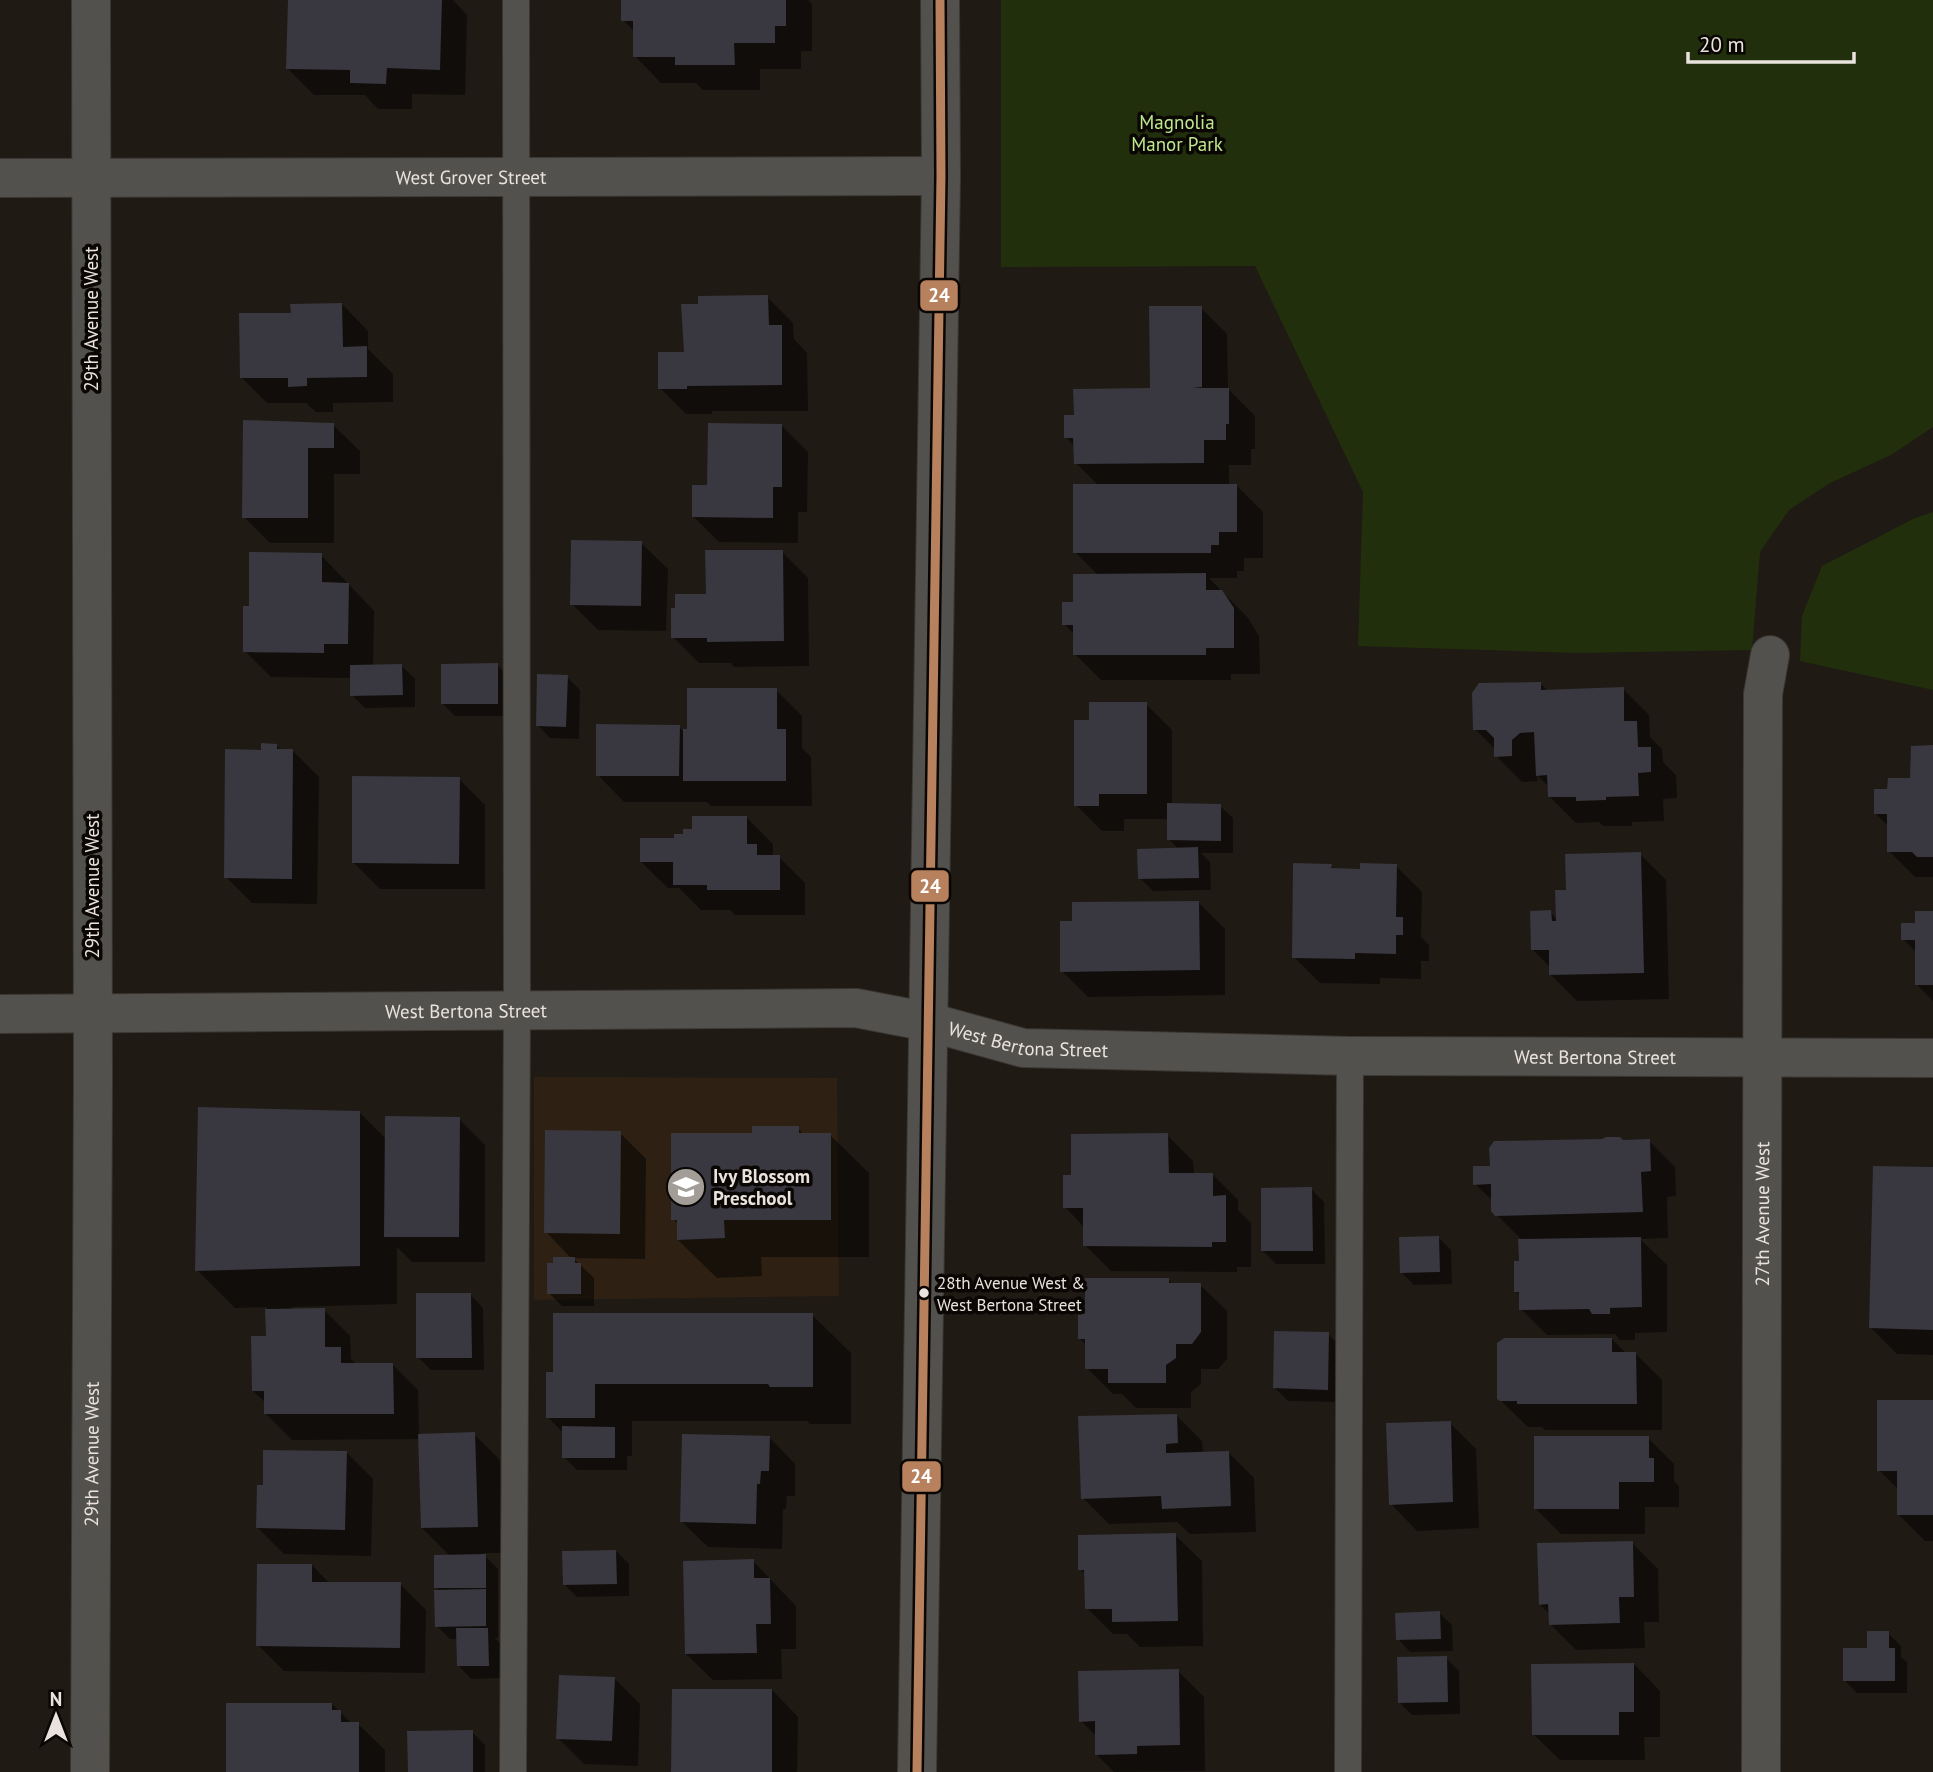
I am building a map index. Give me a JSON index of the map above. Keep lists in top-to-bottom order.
{
  "streets": {
    "street": [
      "West Grover Street",
      "29th Avenue West",
      "West Bertona Street",
      "27th Avenue West"
    ]
  },
  "crossings": [
    ["West Grover Street", "29th Avenue West"],
    ["29th Avenue West", "West Bertona Street"],
    ["West Bertona Street", "27th Avenue West"]
  ],
  "parks": ["Magnolia Manor Park"],
  "places": {
    "school or university": ["Ivy Blossom Preschool"],
    "other": ["28th Avenue West & West Bertona Street"]
  },
  "lines": ["transit line 24"],
  "scale_bar": "20 m",
  "north": "top"
}
